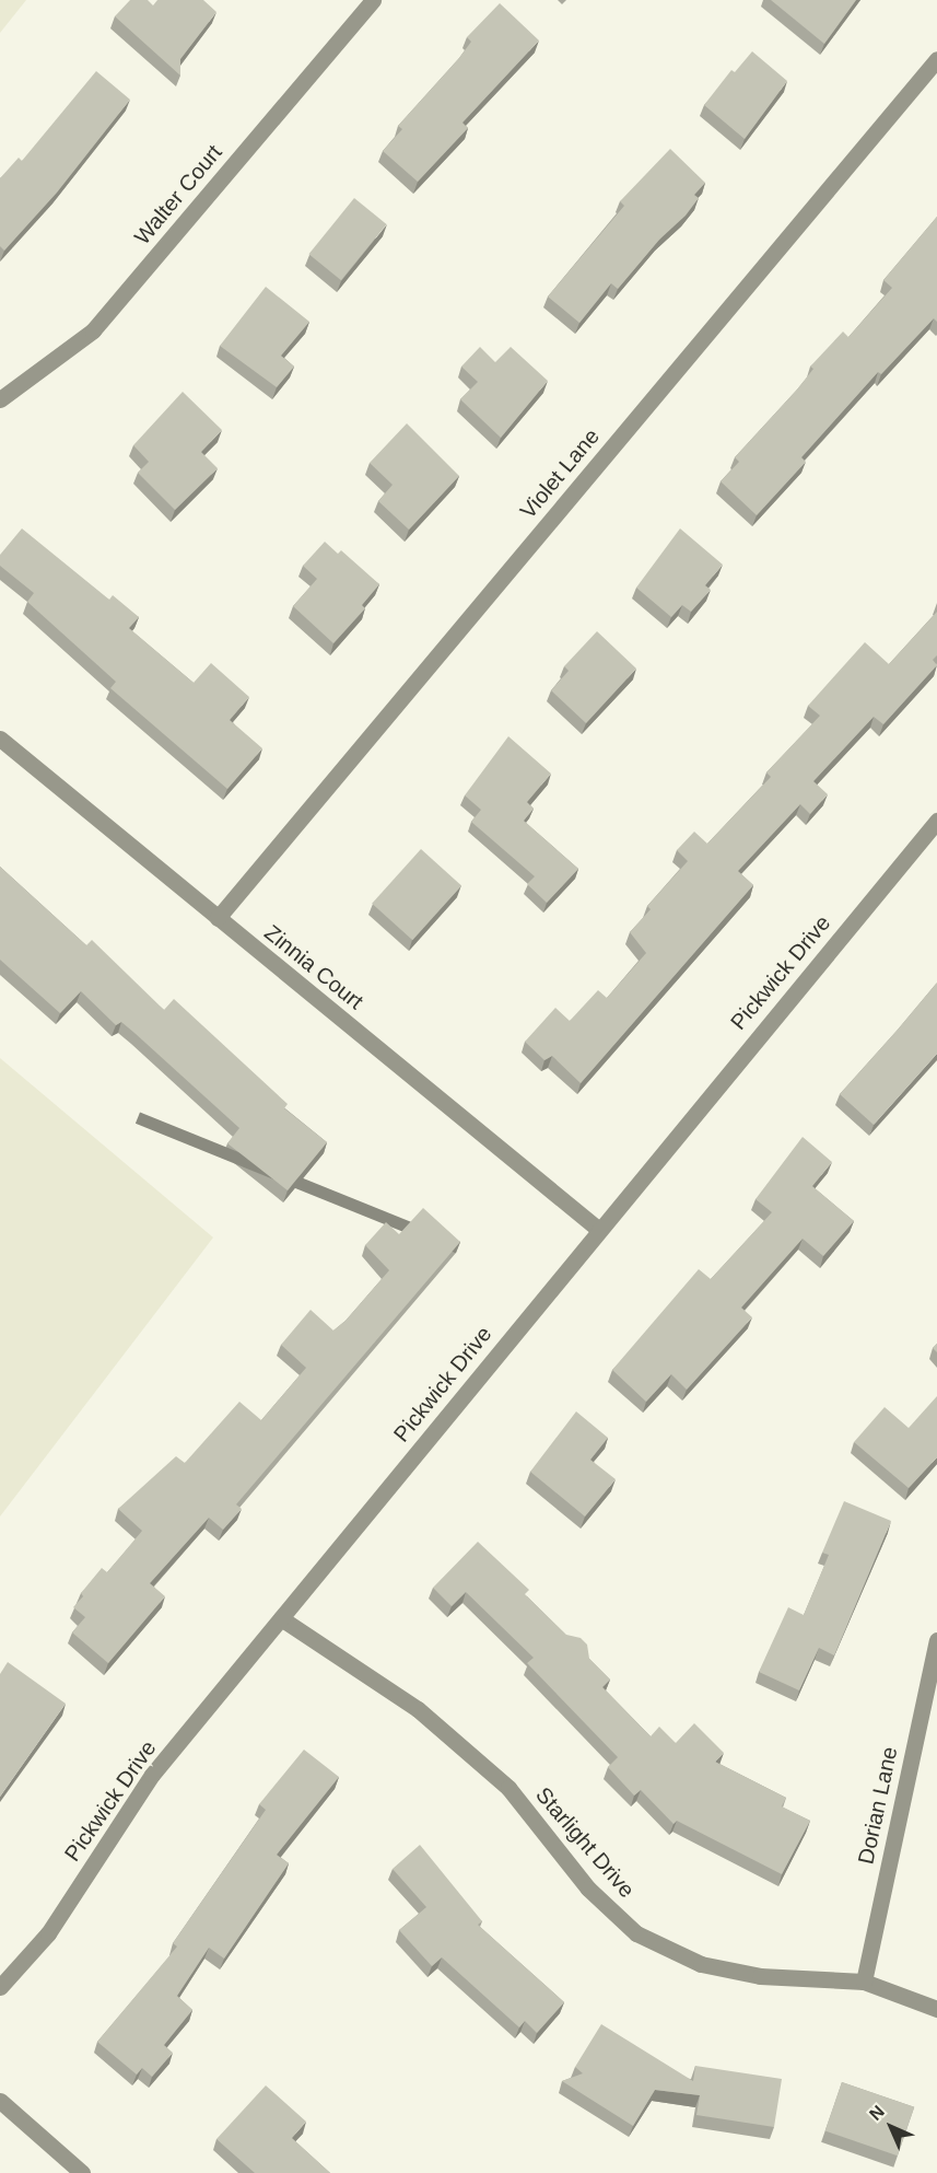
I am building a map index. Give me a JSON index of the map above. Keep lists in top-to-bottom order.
{
  "streets": {
    "street": [
      "Walter Court",
      "Violet Lane",
      "Zinnia Court",
      "Pickwick Drive",
      "Dorian Lane",
      "Starlight Drive"
    ]
  },
  "crossings": [
    ["Violet Lane", "Zinnia Court"],
    ["Zinnia Court", "Pickwick Drive"],
    ["Pickwick Drive", "Starlight Drive"],
    ["Dorian Lane", "Starlight Drive"]
  ],
  "north": "top left"
}
